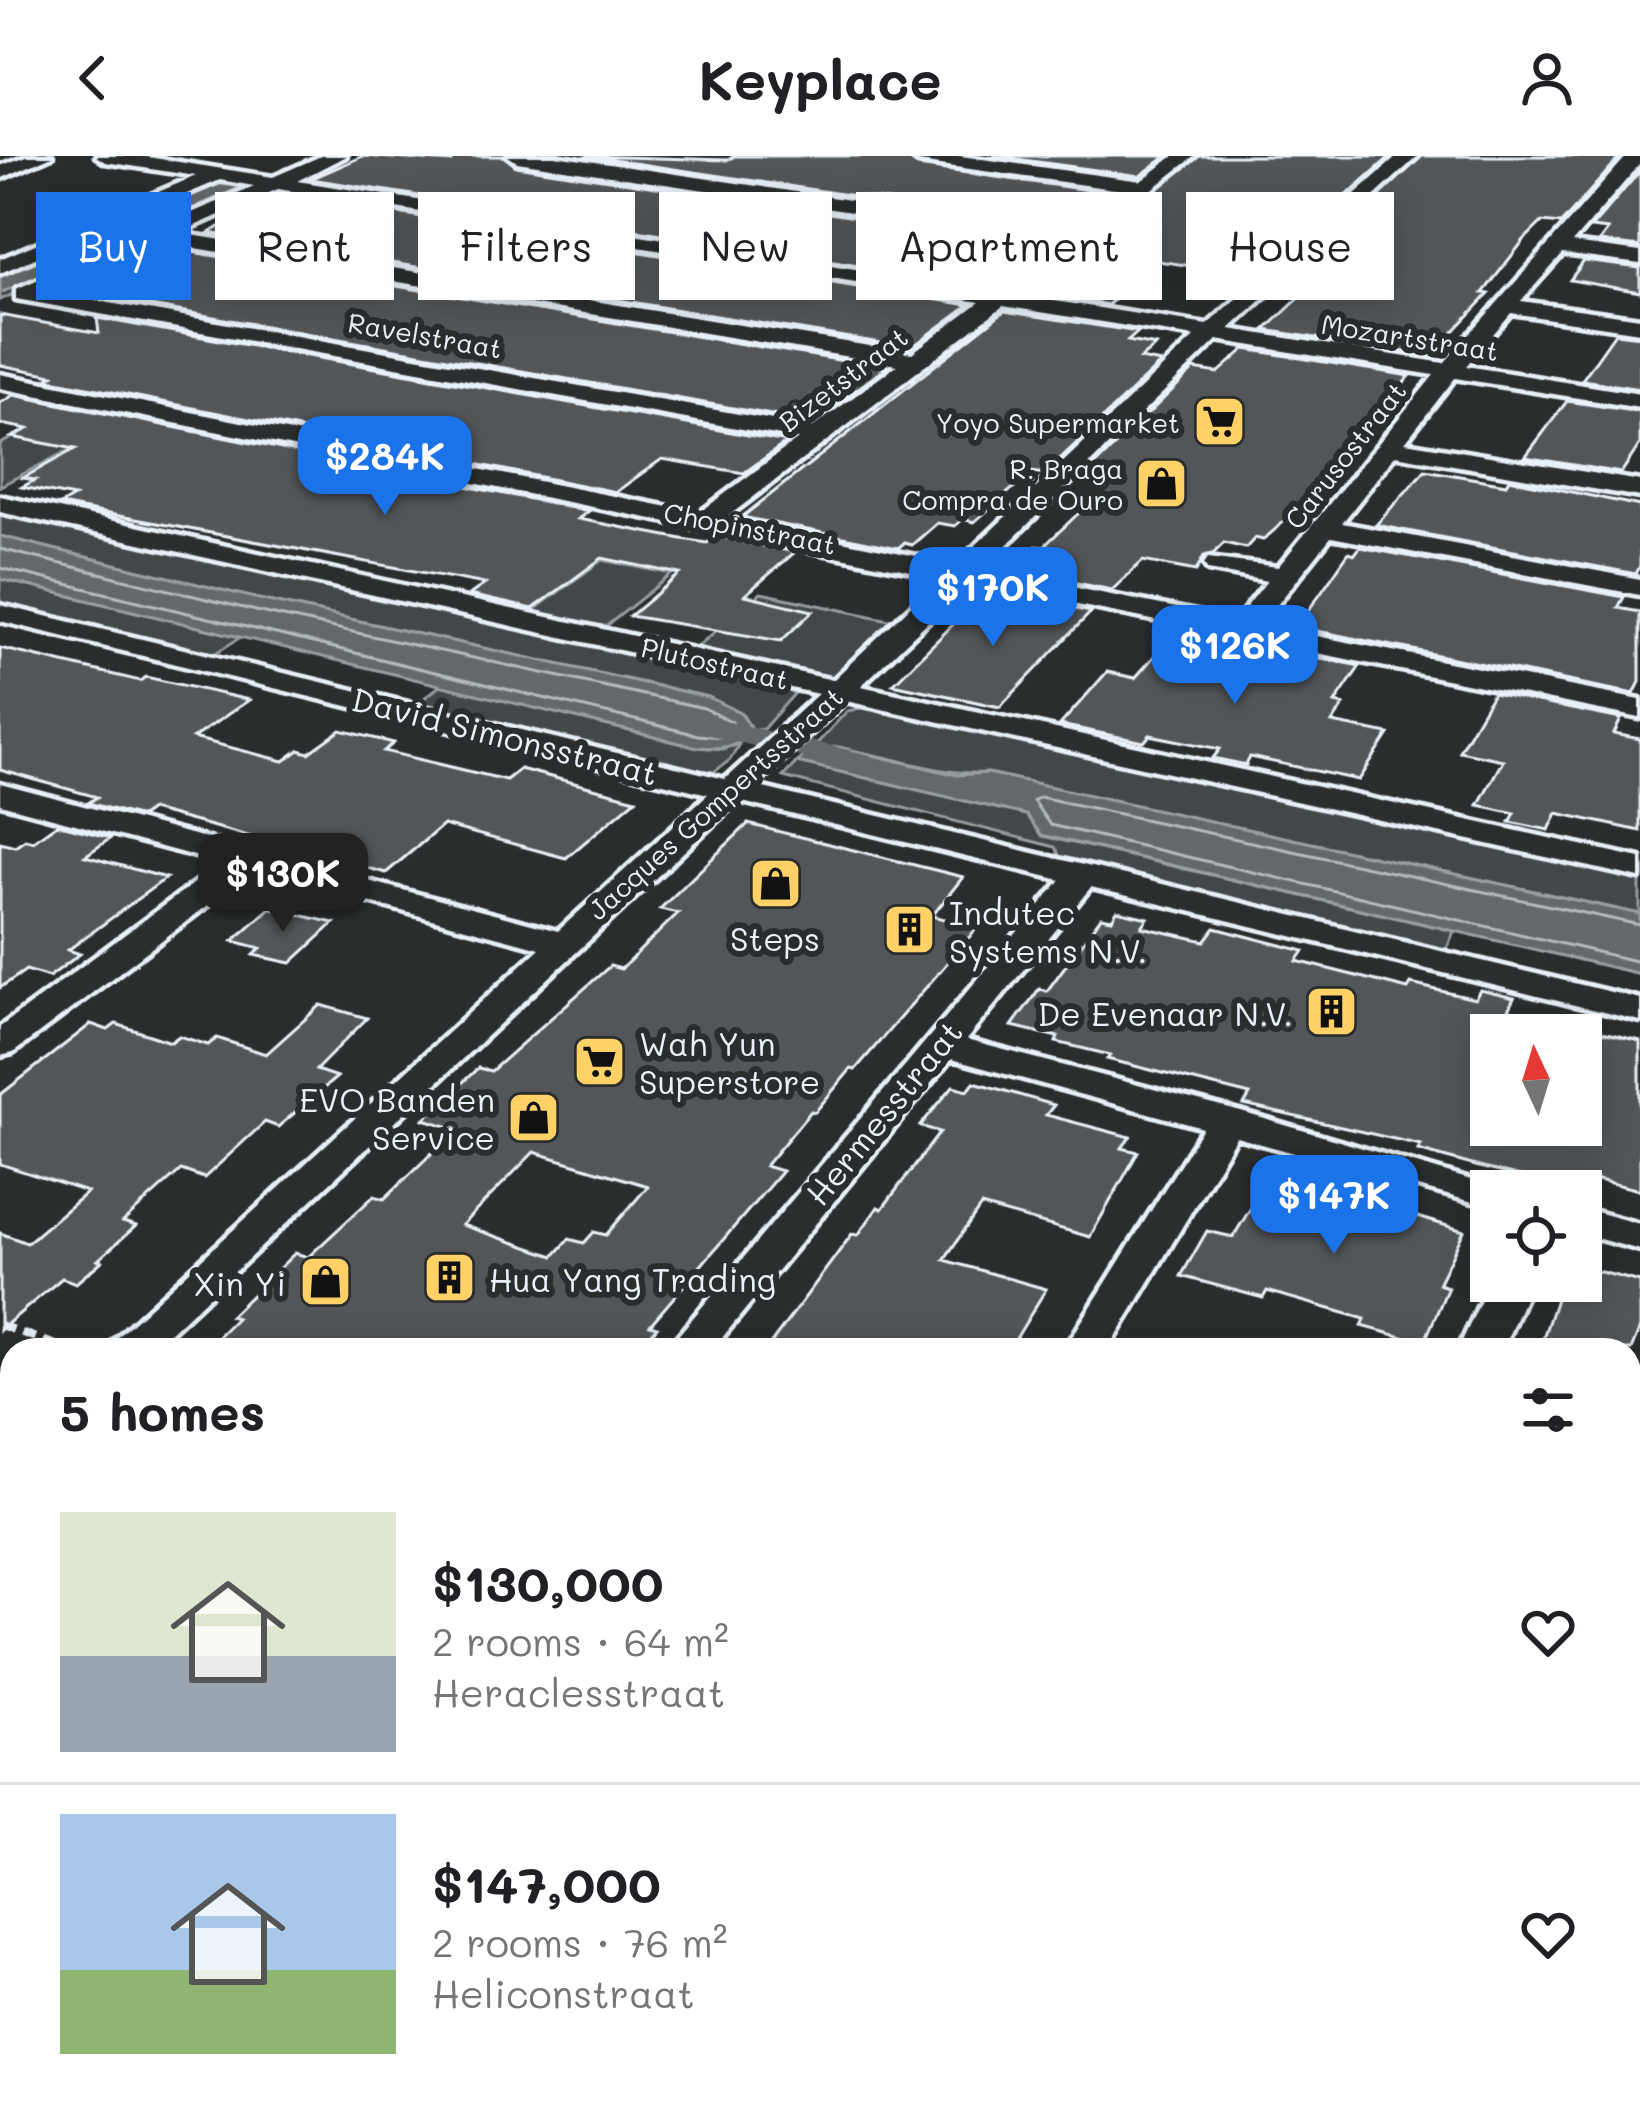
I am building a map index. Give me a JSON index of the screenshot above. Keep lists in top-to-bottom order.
{
  "streets": {
    "street": [
      "Ravelstraat",
      "Mozartstraat",
      "Bizetstraat",
      "Carusostraat",
      "Chopinstraat",
      "Plutostraat",
      "David Simonsstraat",
      "Jacques Gompertsstraat",
      "Hermesstraat"
    ]
  },
  "crossings": [
    ["Ravelstraat", "Bizetstraat"],
    ["Mozartstraat", "Carusostraat"],
    ["Mozartstraat", "Jacques Gompertsstraat"],
    ["Bizetstraat", "Chopinstraat"],
    ["Carusostraat", "Chopinstraat"],
    ["Chopinstraat", "Jacques Gompertsstraat"],
    ["Plutostraat", "Jacques Gompertsstraat"],
    ["David Simonsstraat", "Jacques Gompertsstraat"],
    ["David Simonsstraat", "Hermesstraat"]
  ],
  "places": {
    "supermarket": ["Yoyo Supermarket", "Wah Yun Superstore"],
    "shop": [
      "R. Braga Compra de Ouro",
      "Steps",
      "EVO Banden Service",
      "Xin Yi"
    ],
    "building": ["Indutec Systems N.V.", "De Evenaar N.V.", "Hua Yang Trading"]
  },
  "north": "top",
  "page": {
    "header": "Keyplace",
    "chip": [
      "Buy",
      "Rent",
      "Filters",
      "New",
      "Apartment",
      "House"
    ],
    "price": [
      "$284K",
      "$170K",
      "$126K",
      "$130K",
      "$147K"
    ],
    "heading": "5 homes",
    "list": [
      {
        "name": "$130,000",
        "note": "2 rooms · 64 m² · Heraclesstraat"
      },
      {
        "name": "$147,000",
        "note": "2 rooms · 76 m² · Heliconstraat"
      }
    ]
  }
}
